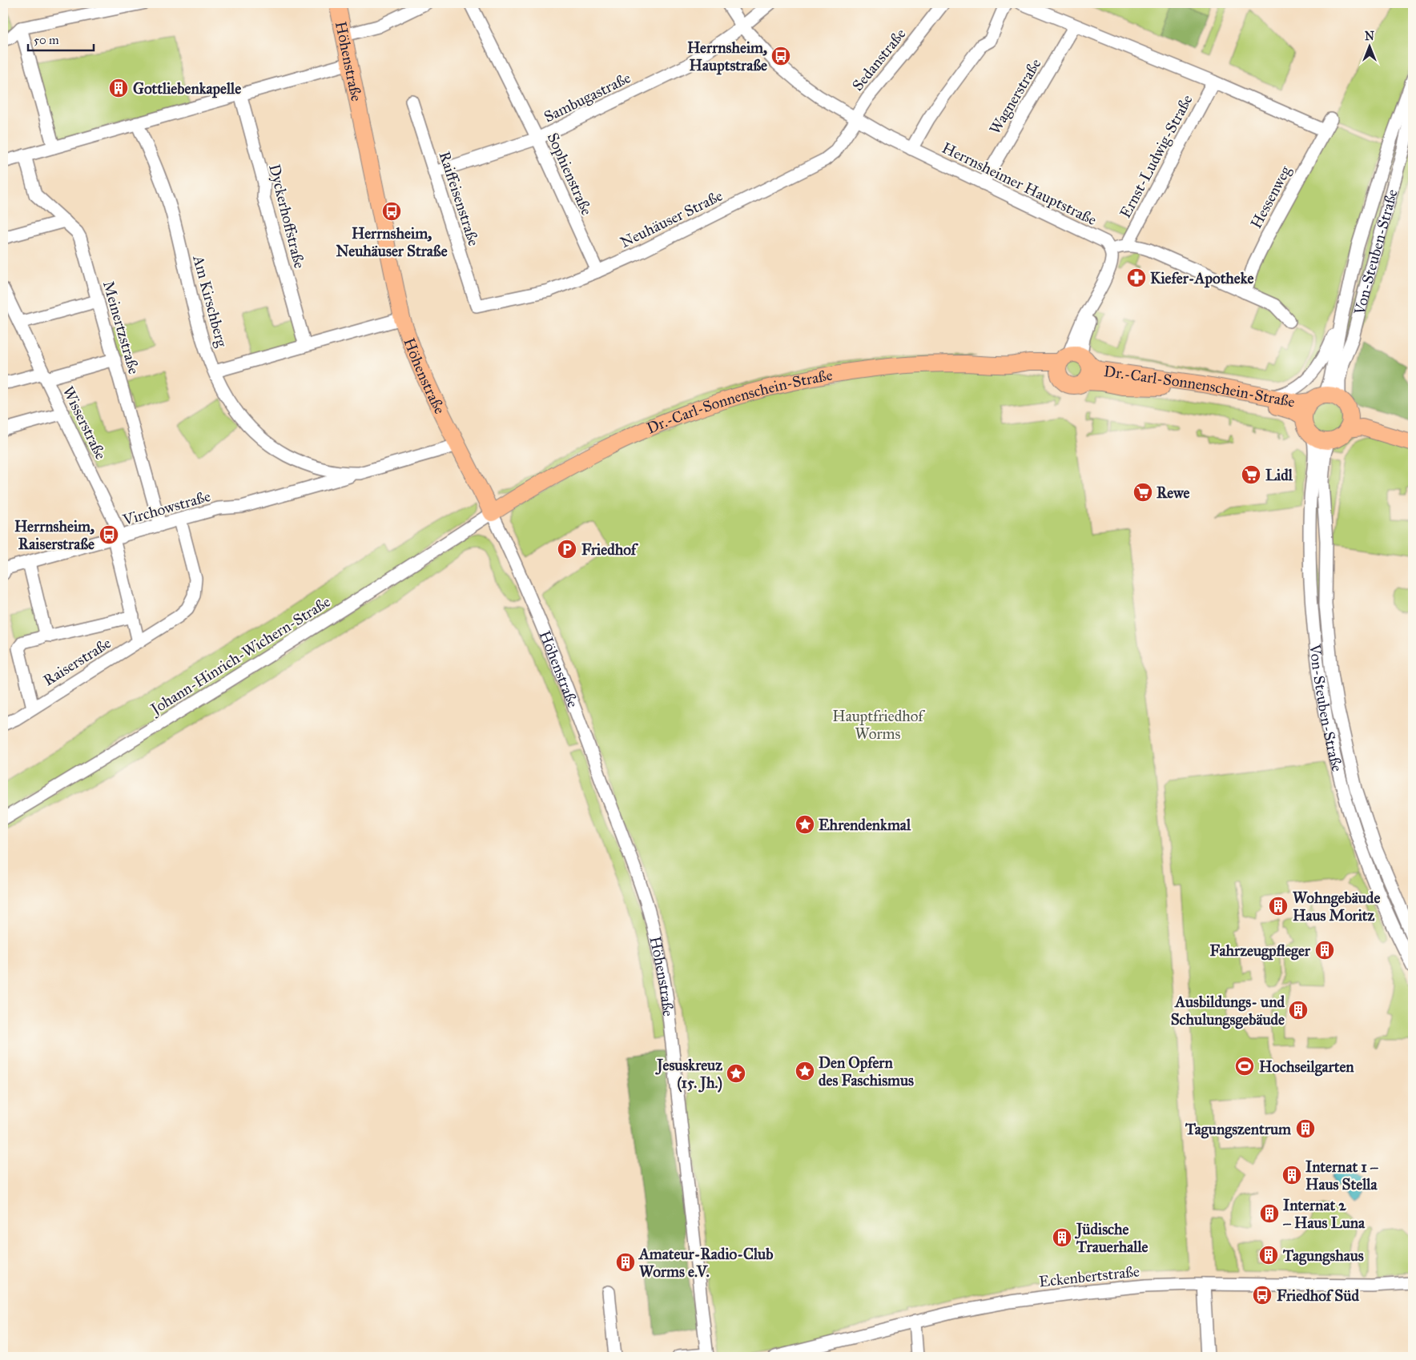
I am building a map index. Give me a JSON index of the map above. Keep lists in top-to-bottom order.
{
  "streets": {
    "main road": ["Höhenstraße", "Von-Steuben-Straße", "Dr.-Carl-Sonnenschein-Straße"],
    "street": [
      "Sedanstraße",
      "Wagnerstraße",
      "Sambugastraße",
      "Ernst-Ludwig-Straße",
      "Sophienstraße",
      "Herrnsheimer Hauptstraße",
      "Hessenweg",
      "Raiffeisenstraße",
      "Dyckerhoffstraße",
      "Neuhäuser Straße",
      "Am Kirschberg",
      "Meinertzstraße",
      "Wisserstraße",
      "Virchowstraße",
      "Johann-Hinrich-Wichern-Straße",
      "Raiserstraße",
      "Eckenbertstraße"
    ]
  },
  "crossings": [
    ["Sedanstraße", "Herrnsheimer Hauptstraße"],
    ["Sedanstraße", "Neuhäuser Straße"],
    ["Höhenstraße", "Am Kirschberg"],
    ["Höhenstraße", "Dr.-Carl-Sonnenschein-Straße"],
    ["Höhenstraße", "Johann-Hinrich-Wichern-Straße"],
    ["Wagnerstraße", "Ernst-Ludwig-Straße"],
    ["Wagnerstraße", "Herrnsheimer Hauptstraße"],
    ["Sambugastraße", "Sophienstraße"],
    ["Sambugastraße", "Herrnsheimer Hauptstraße"],
    ["Sambugastraße", "Raiffeisenstraße"],
    ["Ernst-Ludwig-Straße", "Hessenweg"],
    ["Sophienstraße", "Neuhäuser Straße"],
    ["Herrnsheimer Hauptstraße", "Neuhäuser Straße"],
    ["Raiffeisenstraße", "Neuhäuser Straße"],
    ["Von-Steuben-Straße", "Dr.-Carl-Sonnenschein-Straße"],
    ["Am Kirschberg", "Virchowstraße"],
    ["Meinertzstraße", "Virchowstraße"],
    ["Dr.-Carl-Sonnenschein-Straße", "Johann-Hinrich-Wichern-Straße"],
    ["Wisserstraße", "Virchowstraße"],
    ["Virchowstraße", "Raiserstraße"]
  ],
  "parks": ["Hauptfriedhof Worms"],
  "places": {
    "bus stop": [
      "Herrnsheim, Hauptstraße",
      "Herrnsheim, Neuhäuser Straße",
      "Herrnsheim, Raiserstraße",
      "Friedhof Süd"
    ],
    "building": [
      "Gottliebenkapelle",
      "Wohngebäude Haus Moritz",
      "Fahrzeugpfleger",
      "Ausbildungs- und Schulungsgebäude",
      "Tagungszentrum",
      "Internat 1 – Haus Stella",
      "Internat 2 – Haus Luna",
      "Jüdische Trauerhalle",
      "Tagungshaus",
      "Amateur-Radio-Club Worms e.V."
    ],
    "pharmacy": ["Kiefer-Apotheke"],
    "supermarket": ["Lidl", "Rewe"],
    "parking": ["Friedhof"],
    "place": ["Ehrendenkmal", "Den Opfern des Faschismus", "Jesuskreuz (15. Jh.)"],
    "sports": ["Hochseilgarten"]
  },
  "scale_bar": "50 m",
  "north": "top"
}
